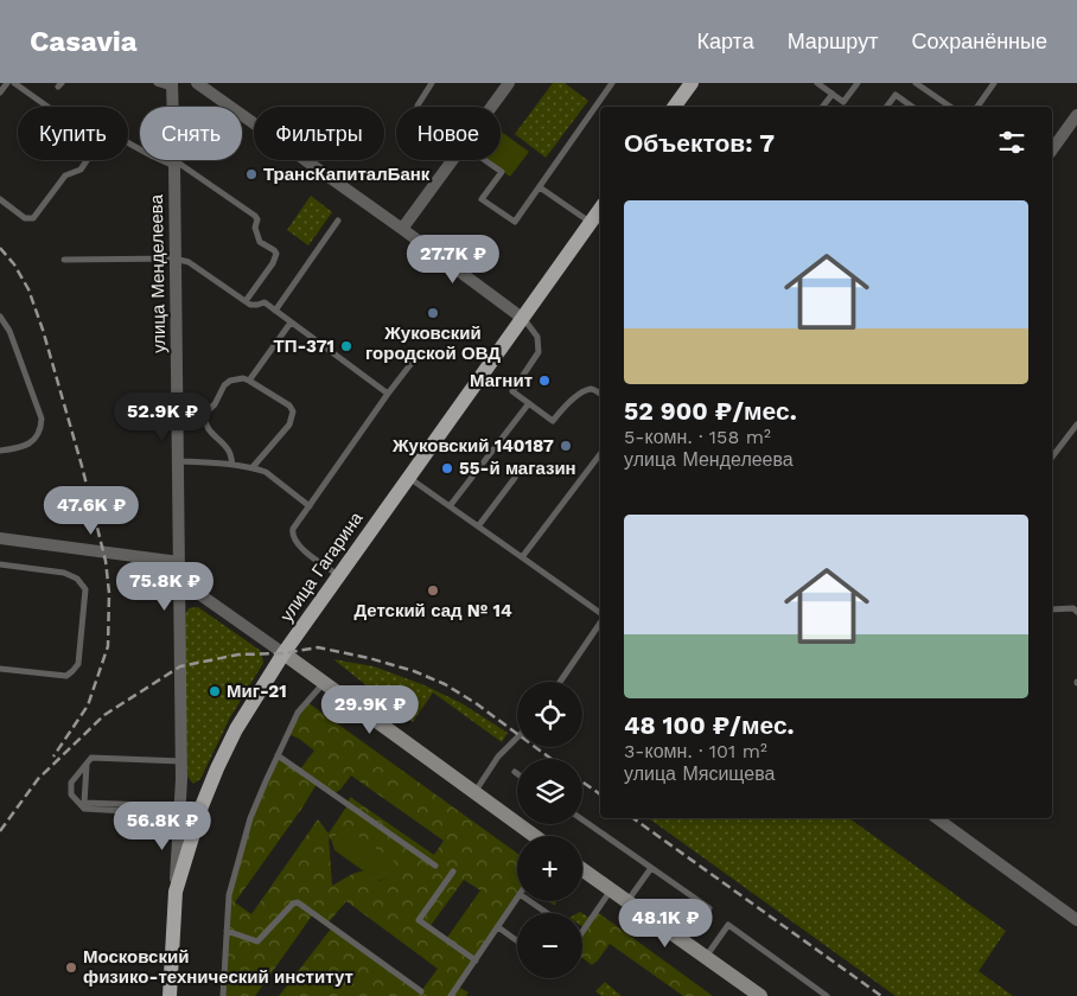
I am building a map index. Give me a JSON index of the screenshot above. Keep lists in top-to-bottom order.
{
  "streets": {
    "main road": ["улица Гагарина"],
    "street": ["улица Менделеева"]
  },
  "crossings": [
    ["улица Менделеева", "улица Гагарина"]
  ],
  "places": [
    "ТрансКапиталБанк",
    "Жуковский городской ОВД",
    "ТП-371",
    "Магнит",
    "Жуковский 140187",
    "55-й магазин",
    "Детский сад № 14",
    "Миг-21",
    "Московский физико-технический институт"
  ],
  "page": {
    "header": "Casavia",
    "nav": ["Карта", "Маршрут", "Сохранённые"],
    "chip": [
      "Купить",
      "Снять",
      "Фильтры",
      "Новое"
    ],
    "heading": "Объектов: 7",
    "list": [
      {
        "name": "52 900 ₽/мес.",
        "note": "5-комн. · 158 m² · улица Менделеева"
      },
      {
        "name": "48 100 ₽/мес.",
        "note": "3-комн. · 101 m² · улица Мясищева"
      }
    ],
    "price": [
      "27.7K ₽",
      "52.9K ₽",
      "47.6K ₽",
      "75.8K ₽",
      "29.9K ₽",
      "56.8K ₽",
      "48.1K ₽"
    ],
    "map_buttons": ["+", "−"]
  }
}
